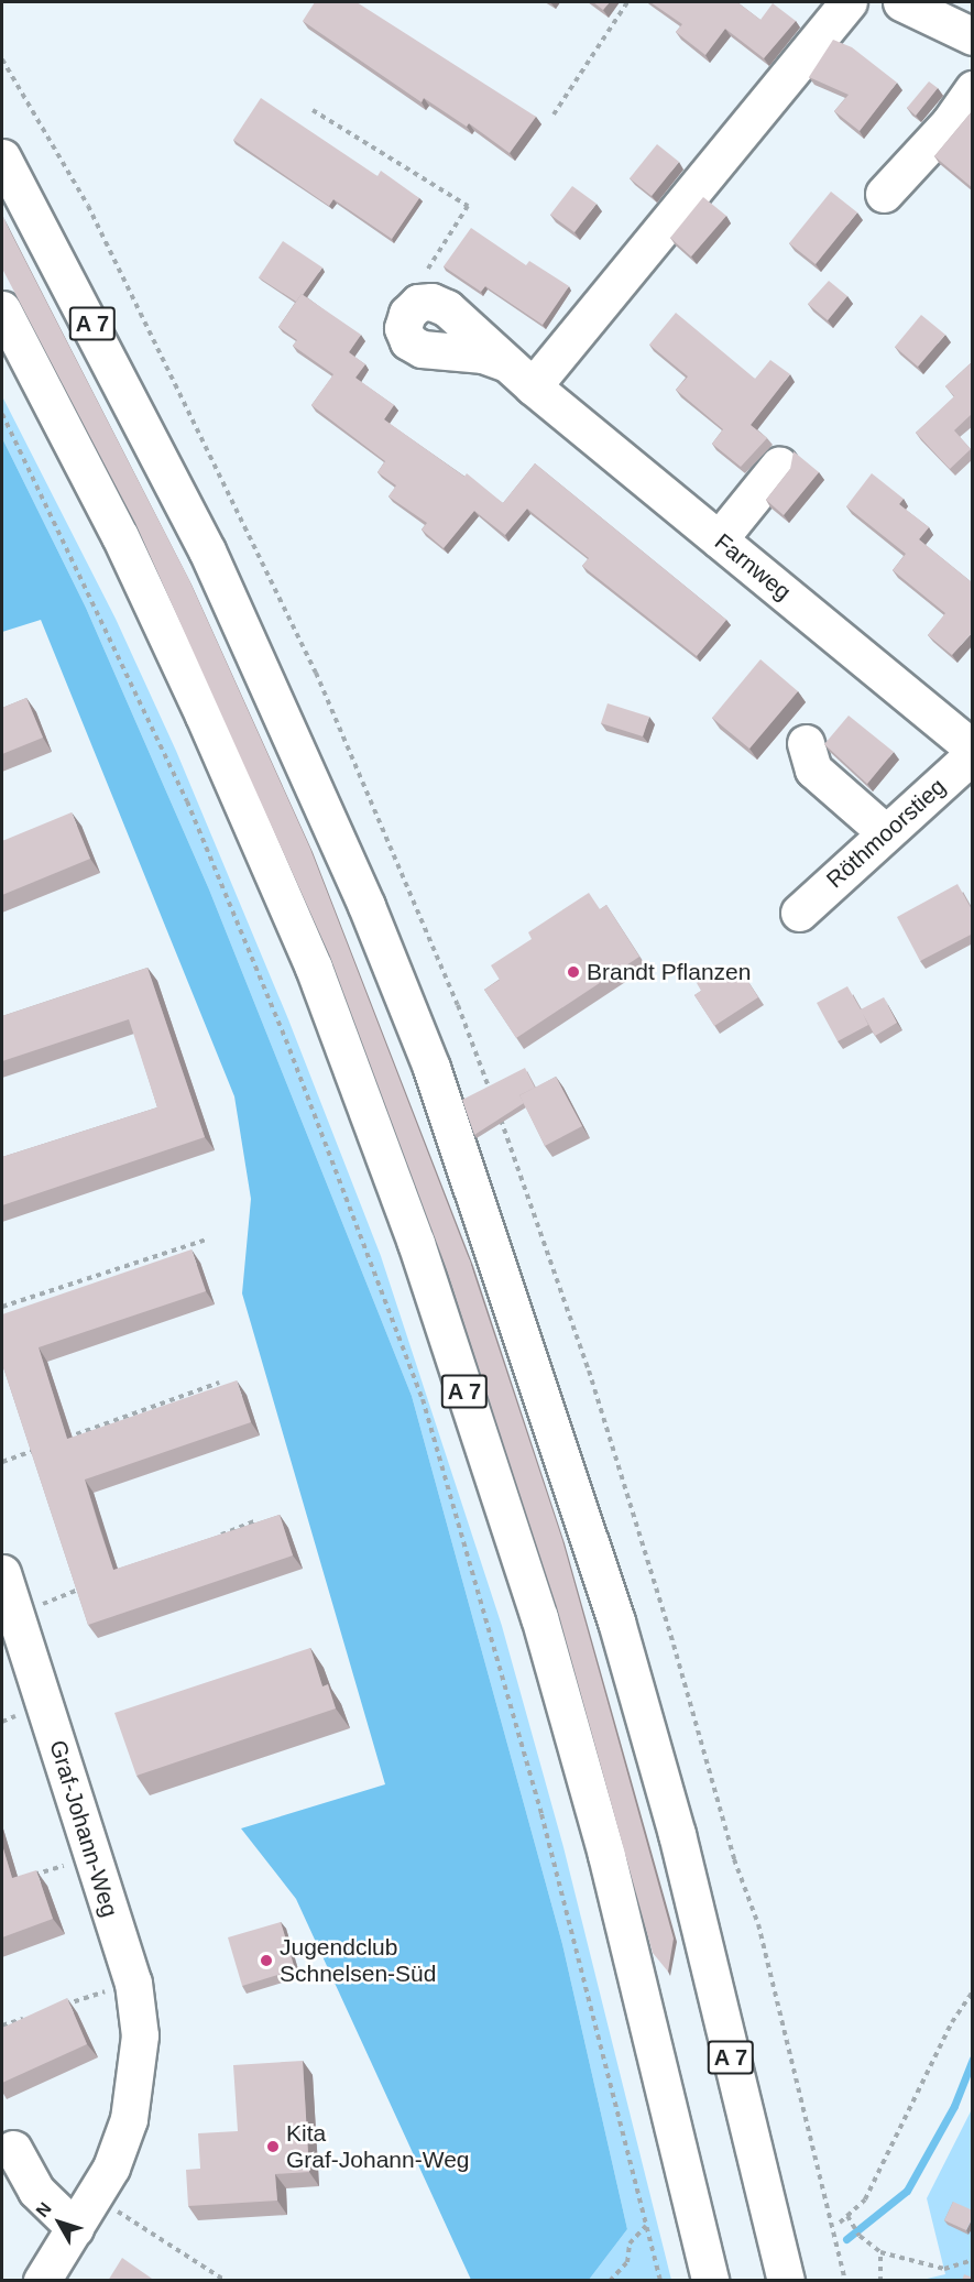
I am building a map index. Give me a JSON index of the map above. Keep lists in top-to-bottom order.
{
  "streets": {
    "main road": [
      "A 7",
      "Farnweg",
      "Röthmoorstieg",
      "Graf-Johann-Weg"
    ]
  },
  "places": ["Brandt Pflanzen", "Jugendclub Schnelsen-Süd", "Kita Graf-Johann-Weg"],
  "north": "top left"
}
